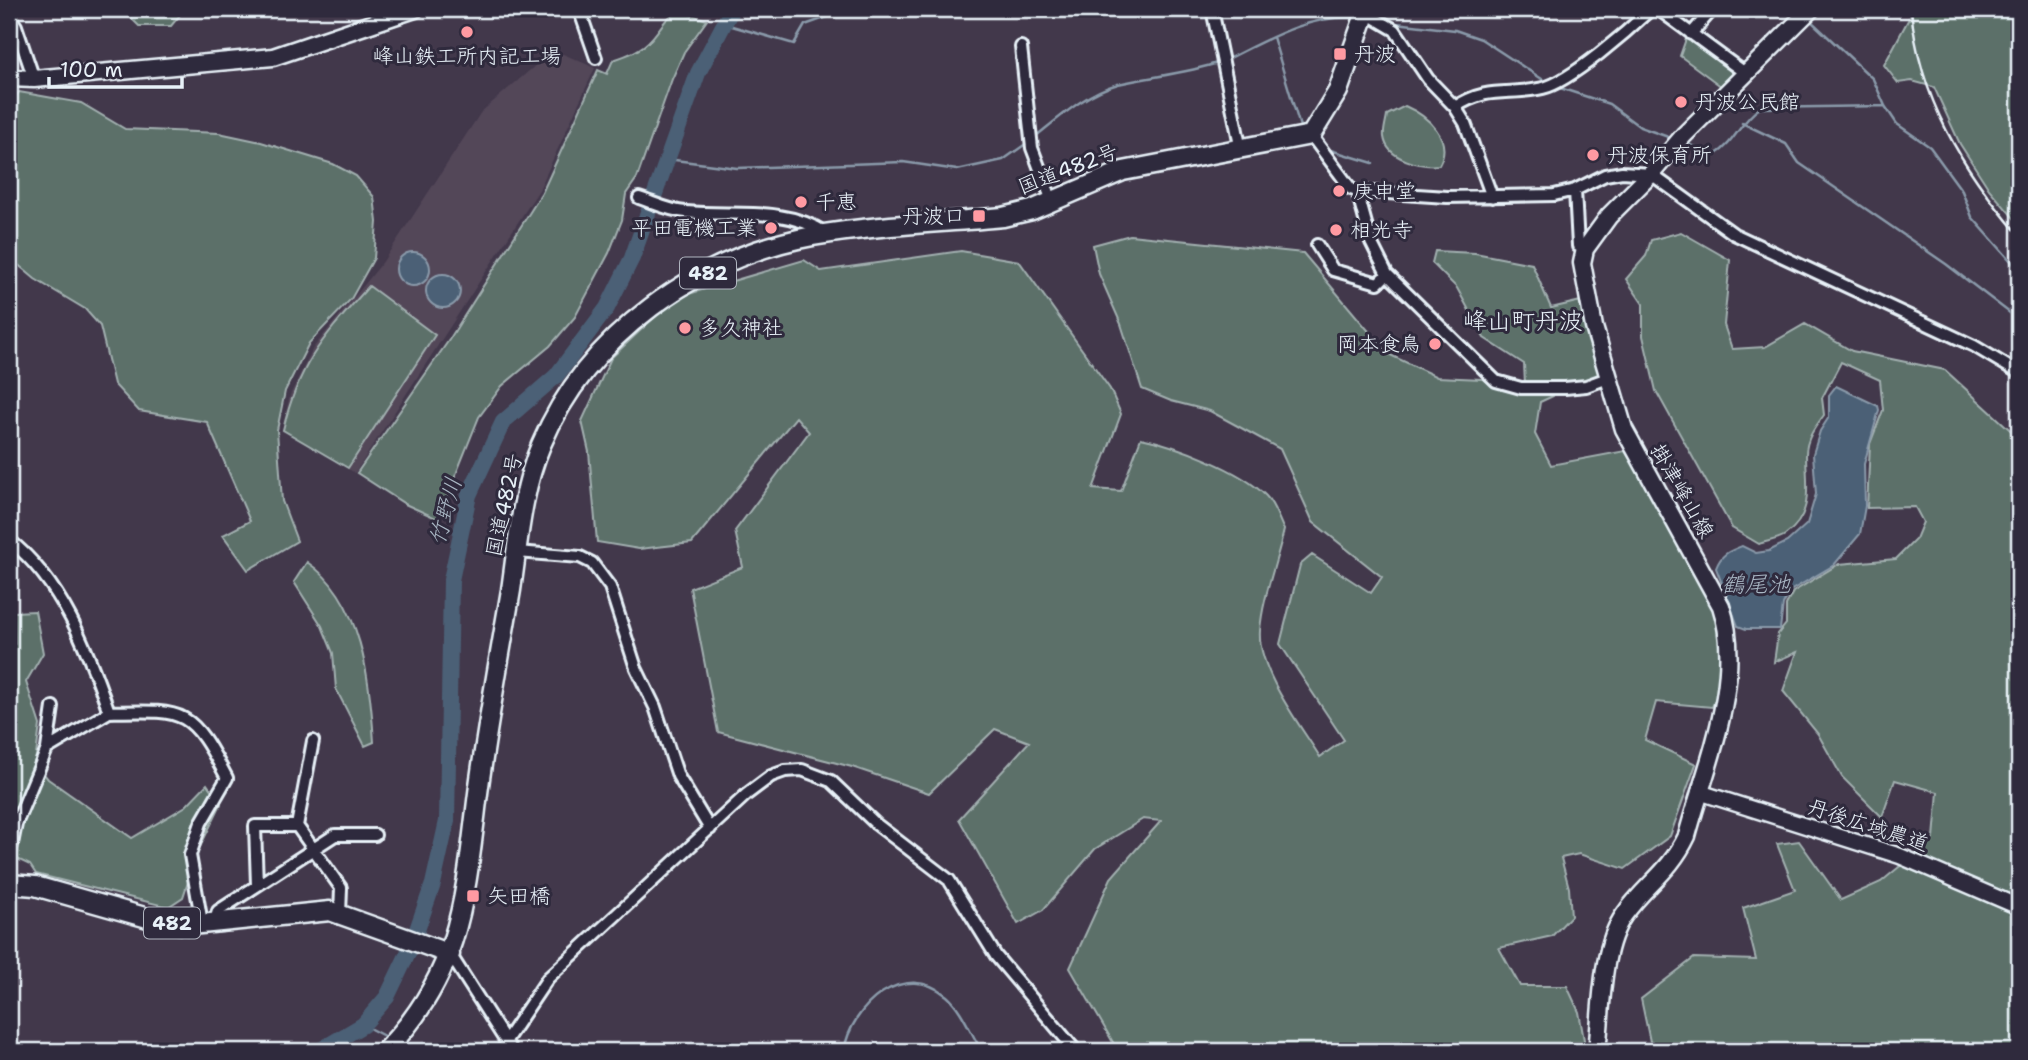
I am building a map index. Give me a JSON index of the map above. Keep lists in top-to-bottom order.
{
  "streets": {
    "highway": ["国道482号", "482"],
    "main road": ["掛津峰山線"],
    "street": ["丹後広域農道"]
  },
  "crossings": [
    ["国道482号", "482"],
    ["掛津峰山線", "丹後広域農道"]
  ],
  "districts": ["峰山町丹波"],
  "water": ["竹野川", "鶴尾池"],
  "places": {
    "other": [
      "峰山鉄工所内記工場",
      "丹波公民館",
      "丹波保育所",
      "庚申堂",
      "千恵",
      "平田電機工業",
      "相光寺",
      "多久神社",
      "岡本食鳥"
    ],
    "transit": ["丹波", "丹波口", "矢田橋"]
  },
  "scale_bar": "100 m"
}
